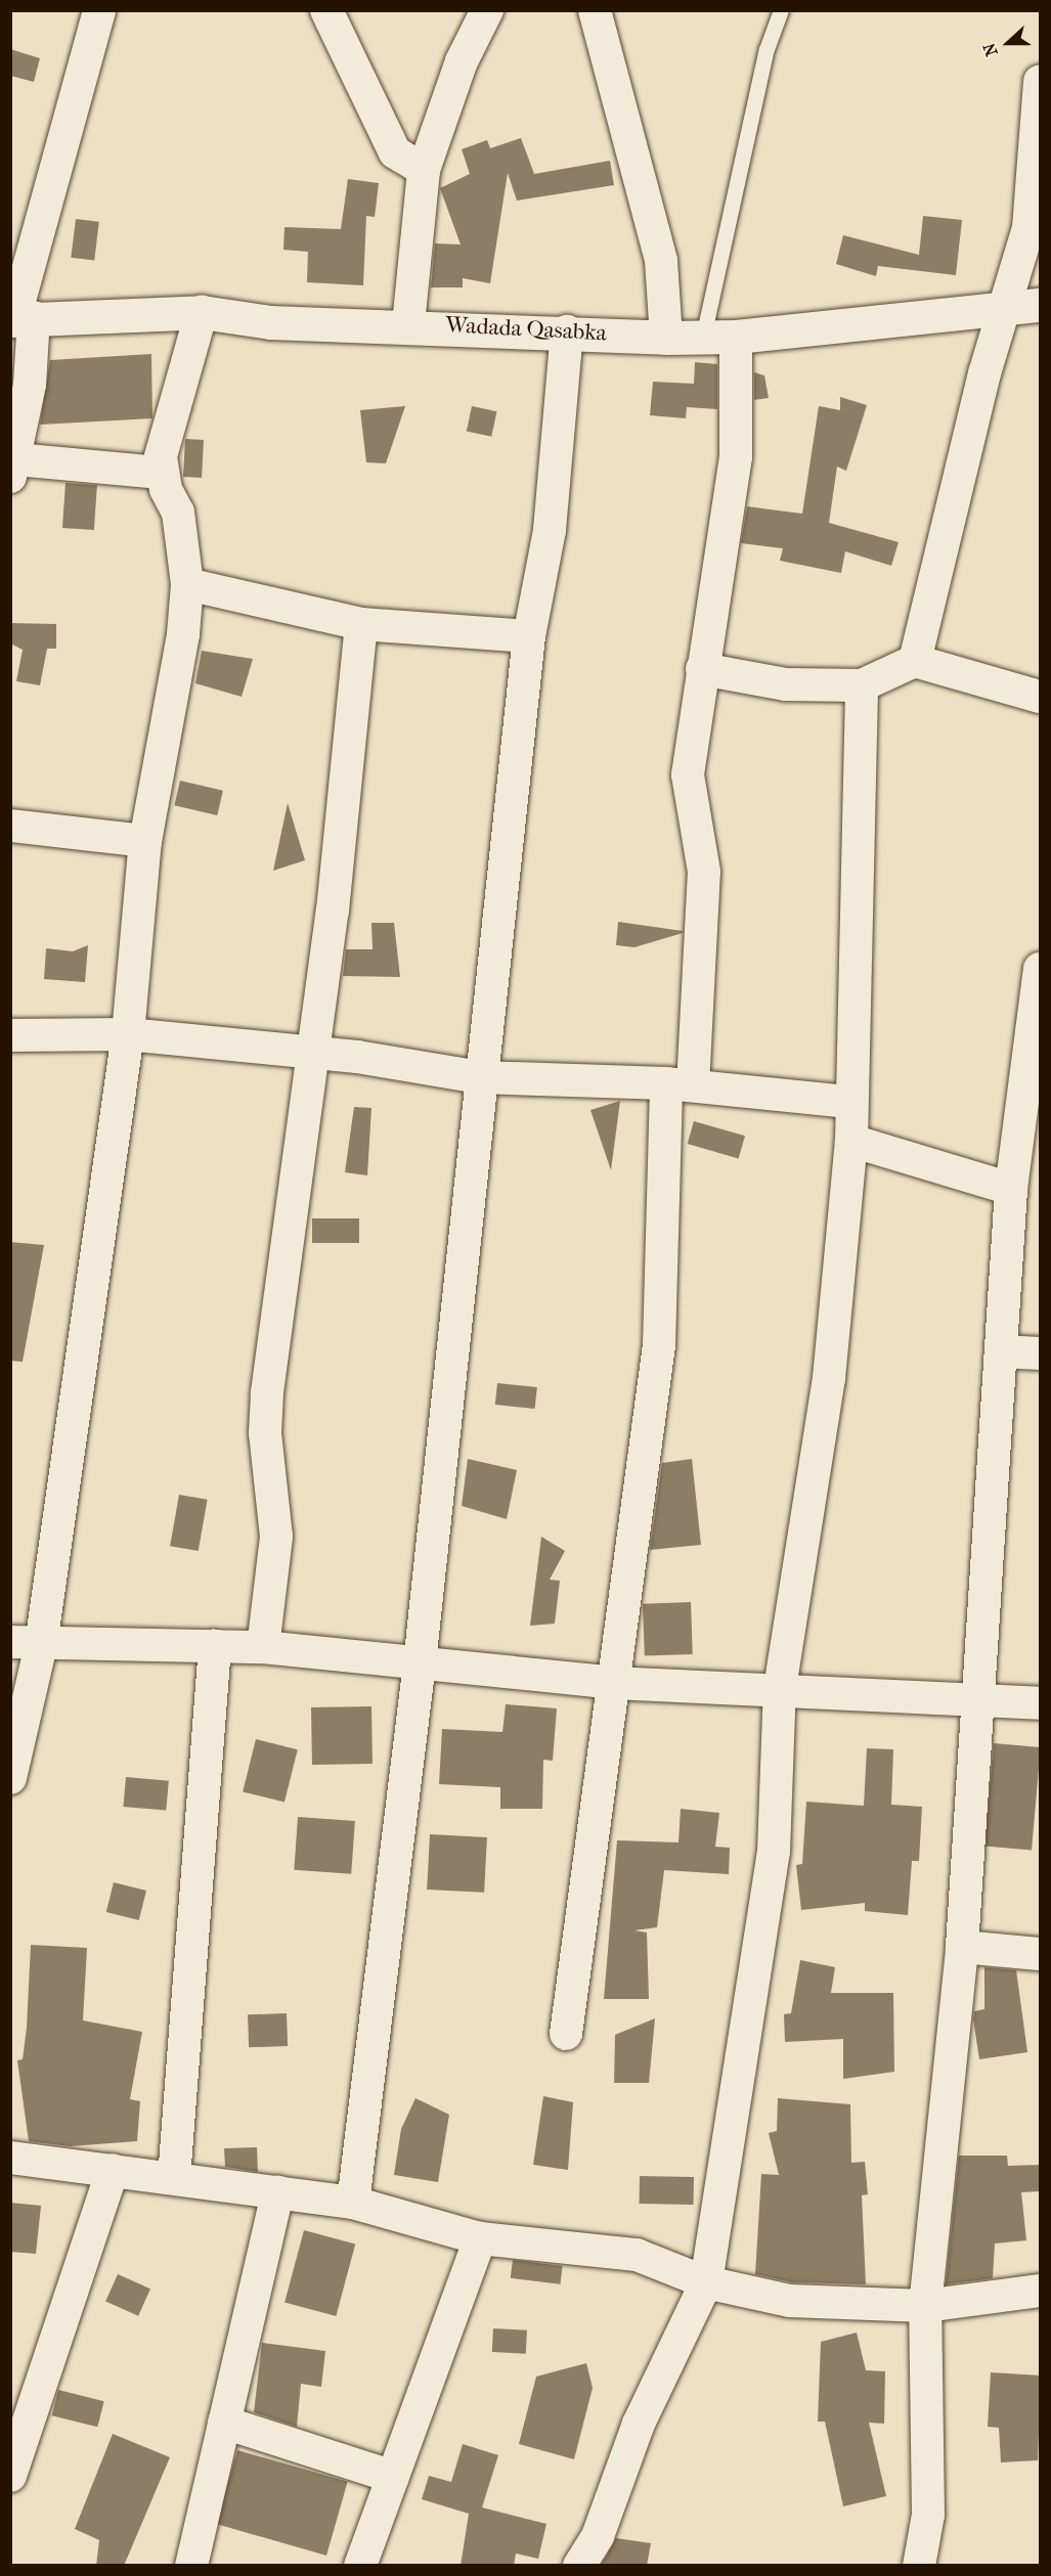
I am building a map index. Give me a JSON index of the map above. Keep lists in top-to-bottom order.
{
  "streets": {
    "street": ["Wadada Qasabka"]
  },
  "north": "left"
}
